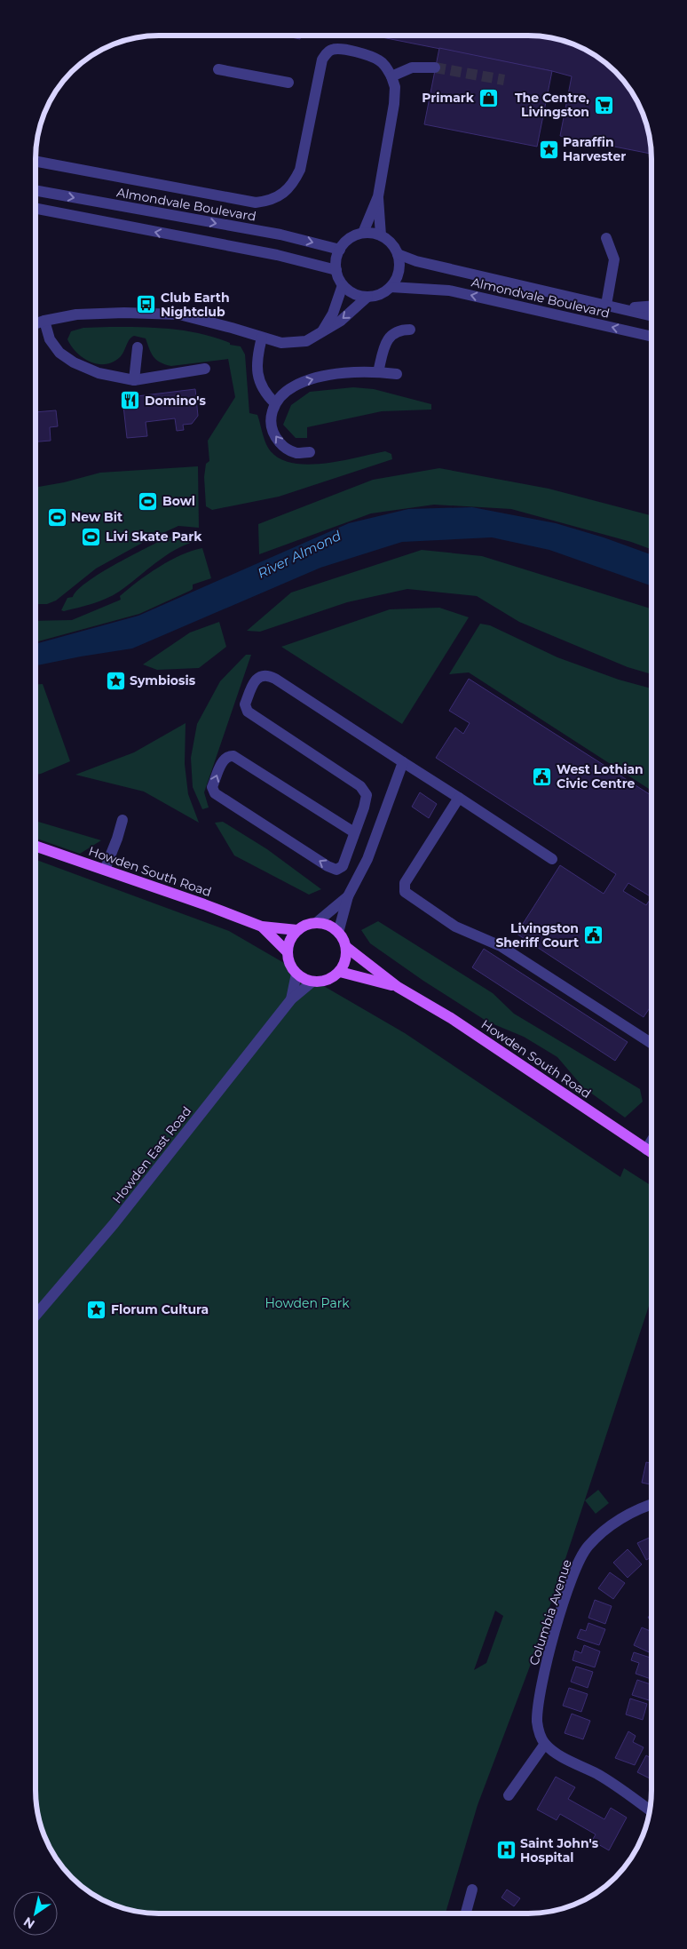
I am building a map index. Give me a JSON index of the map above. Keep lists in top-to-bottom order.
{
  "streets": {
    "main road": ["Howden South Road"],
    "street": ["Almondvale Boulevard", "Howden East Road", "Columbia Avenue"]
  },
  "crossings": [
    ["Howden South Road", "Howden East Road"]
  ],
  "water": ["River Almond"],
  "parks": ["Howden Park"],
  "places": {
    "shop": ["Primark"],
    "supermarket": ["The Centre, Livingston"],
    "place": ["Paraffin Harvester", "Symbiosis", "Florum Cultura"],
    "bus stop": ["Club Earth Nightclub"],
    "restaurant": ["Domino's"],
    "sports": ["Bowl", "New Bit", "Livi Skate Park"],
    "public building": ["West Lothian Civic Centre", "Livingston Sheriff Court"],
    "hospital": ["Saint John's Hospital"]
  },
  "north": "bottom left"
}
